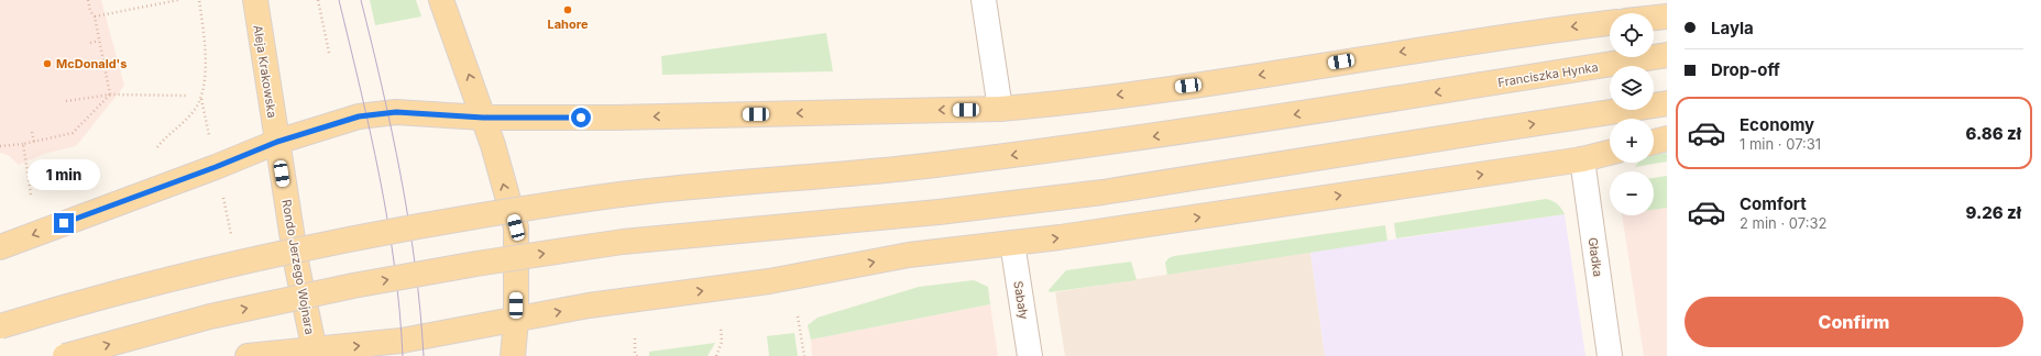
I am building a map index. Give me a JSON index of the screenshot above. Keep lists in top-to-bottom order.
{
  "streets": {
    "main road": ["Aleja Krakowska", "Franciszka Hynka", "Rondo Jerzego Wojnara"],
    "street": ["Gładka", "Sabały"]
  },
  "crossings": [
    ["Aleja Krakowska", "Rondo Jerzego Wojnara"],
    ["Gładka", "Rondo Jerzego Wojnara"],
    ["Rondo Jerzego Wojnara", "Sabały"]
  ],
  "places": ["Lahore", "McDonald's"],
  "page": {
    "banner": ["Layla", "Drop-off"],
    "map_buttons": ["+", "−"],
    "list": [
      {
        "name": "Economy",
        "note": "1 min · 07:31",
        "value": "6.86 zł"
      },
      {
        "name": "Comfort",
        "note": "2 min · 07:32",
        "value": "9.26 zł"
      }
    ],
    "bubble": "1 min",
    "buttons": "Confirm"
  }
}
